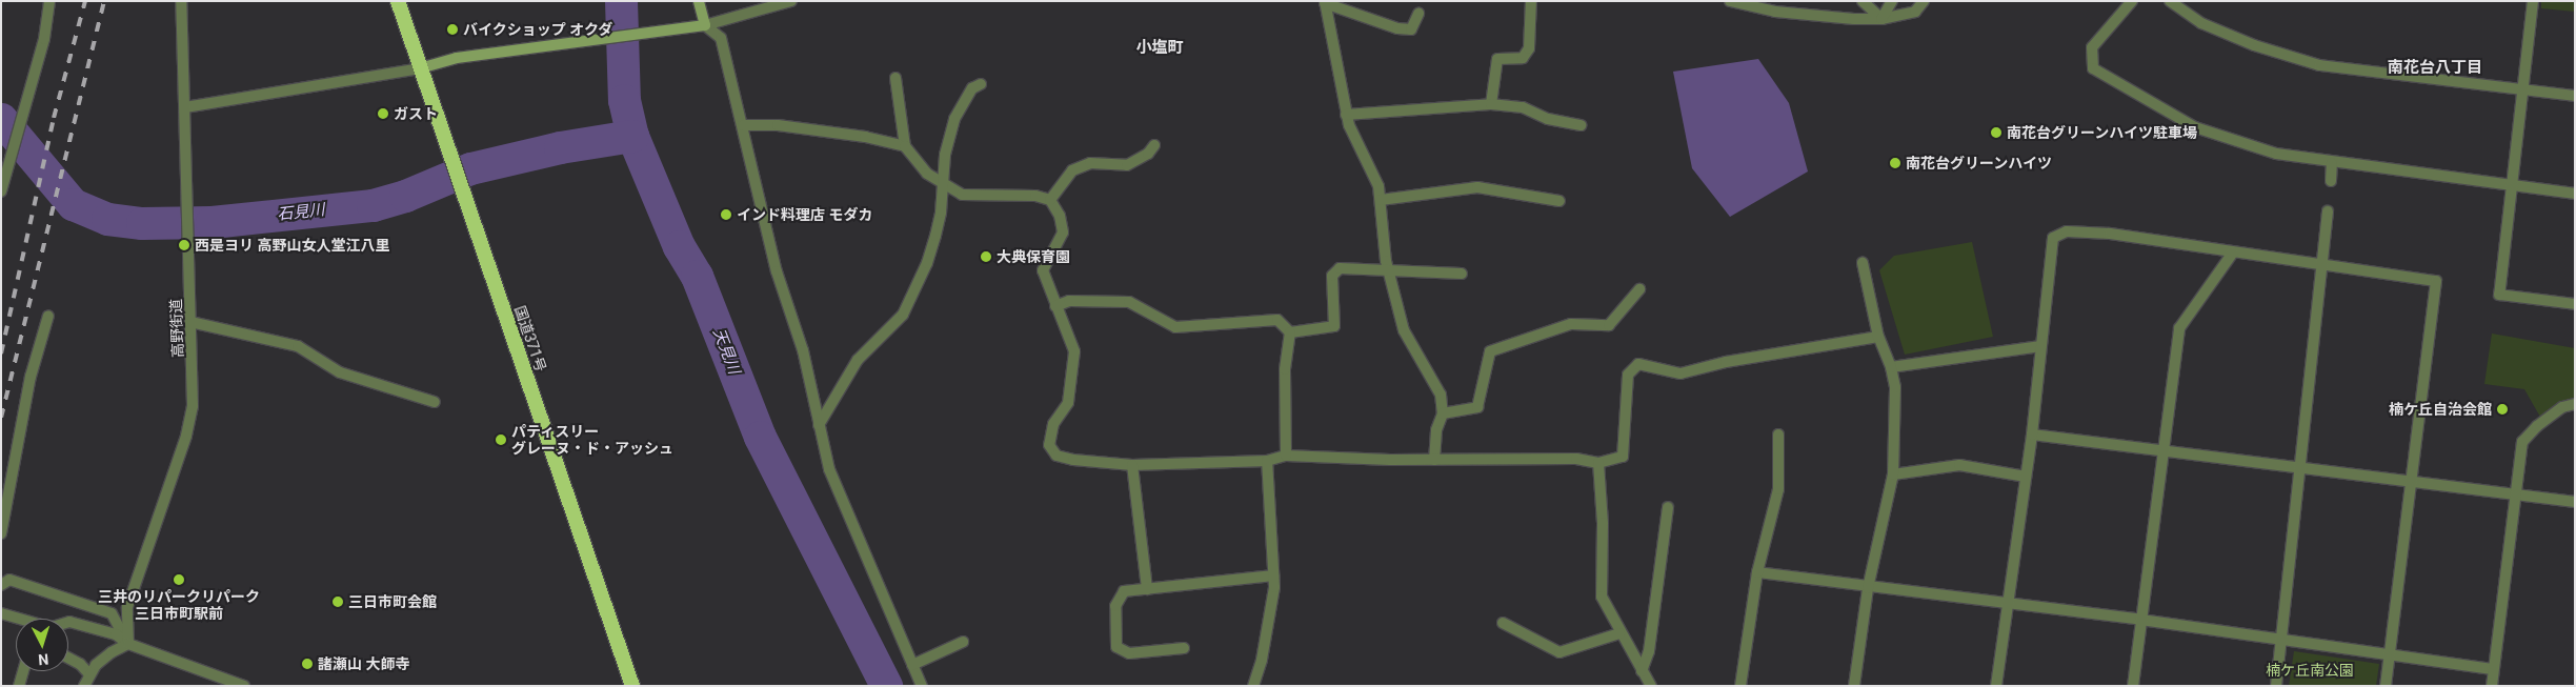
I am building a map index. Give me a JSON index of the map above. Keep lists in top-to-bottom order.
{
  "streets": {
    "highway": ["国道371号"],
    "street": ["高野街道"]
  },
  "districts": ["小塩町", "南花台八丁目"],
  "water": ["石見川", "天見川"],
  "parks": ["楠ケ丘南公園"],
  "places": [
    "バイクショップ オクダ",
    "ガスト",
    "南花台グリーンハイツ駐車場",
    "南花台グリーンハイツ",
    "インド料理店 モダカ",
    "西是ヨリ 高野山女人堂江八里",
    "大典保育園",
    "楠ケ丘自治会館",
    "パティスリー グレーヌ・ド・アッシュ",
    "三井のリパークリパーク 三日市町駅前",
    "三日市町会館",
    "諸瀬山 大師寺"
  ],
  "north": "bottom"
}
